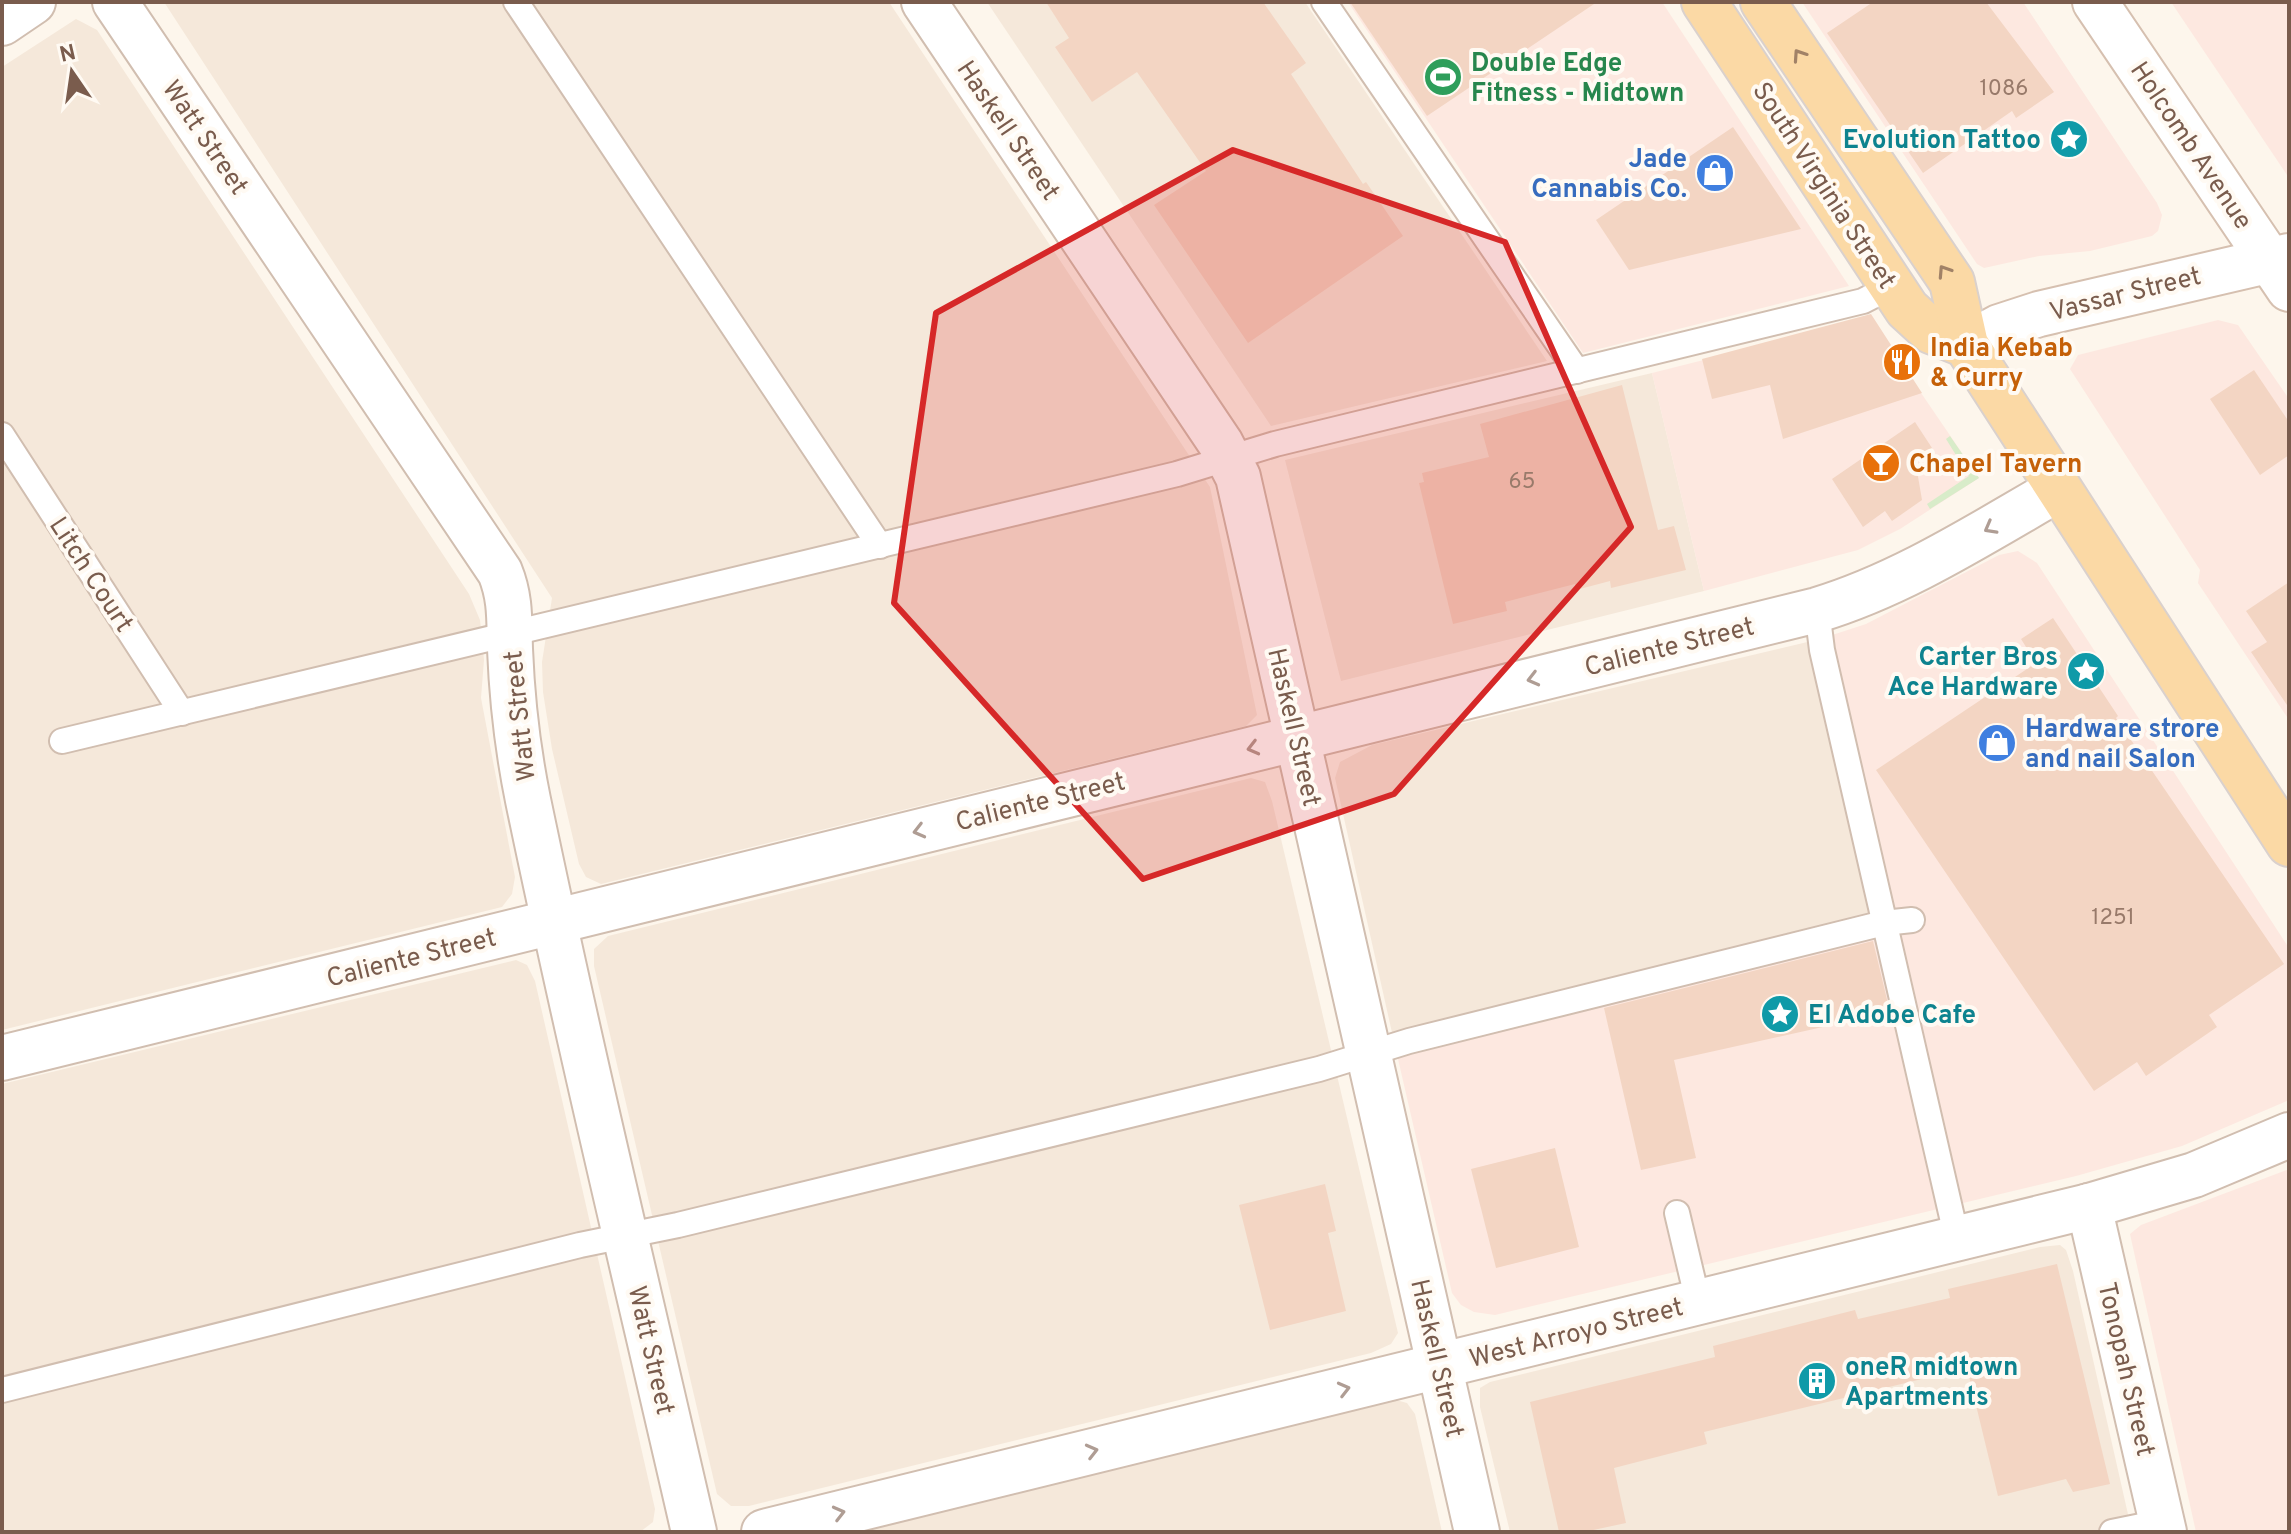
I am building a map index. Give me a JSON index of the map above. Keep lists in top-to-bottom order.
{
  "streets": {
    "main road": ["South Virginia Street"],
    "street": [
      "Haskell Street",
      "Watt Street",
      "Holcomb Avenue",
      "Vassar Street",
      "Caliente Street",
      "West Arroyo Street",
      "Tonopah Street"
    ],
    "lane": ["Litch Court"]
  },
  "crossings": [
    ["Haskell Street", "Caliente Street"],
    ["Haskell Street", "West Arroyo Street"],
    ["Watt Street", "Caliente Street"],
    ["Holcomb Avenue", "Vassar Street"],
    ["South Virginia Street", "Vassar Street"],
    ["South Virginia Street", "Caliente Street"],
    ["West Arroyo Street", "Tonopah Street"]
  ],
  "one_way": ["Caliente Street", "West Arroyo Street"],
  "places": {
    "sports": ["Double Edge Fitness - Midtown"],
    "place": ["Evolution Tattoo", "Carter Bros Ace Hardware", "El Adobe Cafe"],
    "shop": ["Jade Cannabis Co.", "Hardware strore and nail Salon"],
    "restaurant": ["India Kebab & Curry"],
    "bar": ["Chapel Tavern"],
    "building": ["oneR midtown Apartments"]
  },
  "house_numbers": ["1086", "65", "1251"],
  "north": "top"
}
